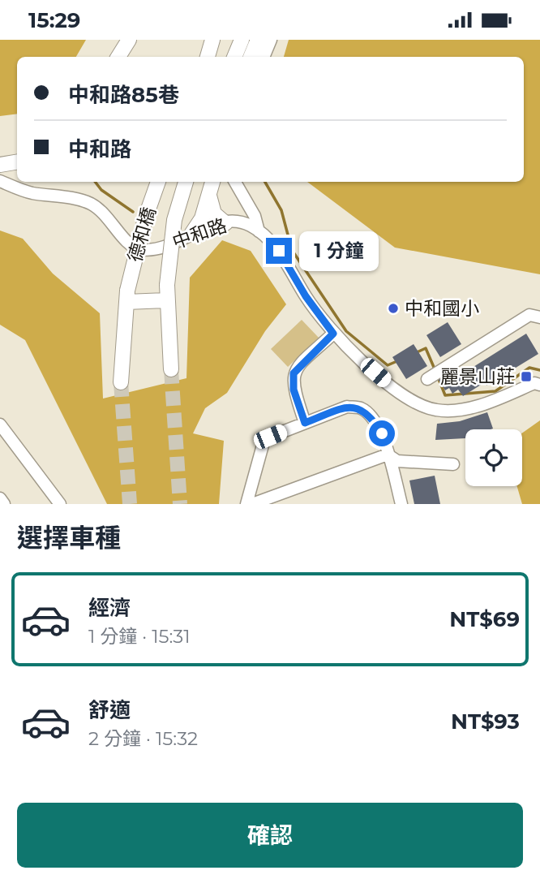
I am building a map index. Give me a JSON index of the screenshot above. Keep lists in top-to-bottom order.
{
  "streets": {
    "main road": ["德和橋"],
    "street": ["中和路"]
  },
  "places": {
    "other": ["中和國小"],
    "transit": ["麗景山莊"]
  },
  "page": {
    "status": "15:29",
    "banner": ["中和路85巷", "中和路"],
    "bubble": "1 分鐘",
    "heading": "選擇車種",
    "list": [
      {
        "name": "經濟",
        "note": "1 分鐘 · 15:31",
        "value": "NT$69"
      },
      {
        "name": "舒適",
        "note": "2 分鐘 · 15:32",
        "value": "NT$93"
      }
    ],
    "buttons": "確認"
  }
}
